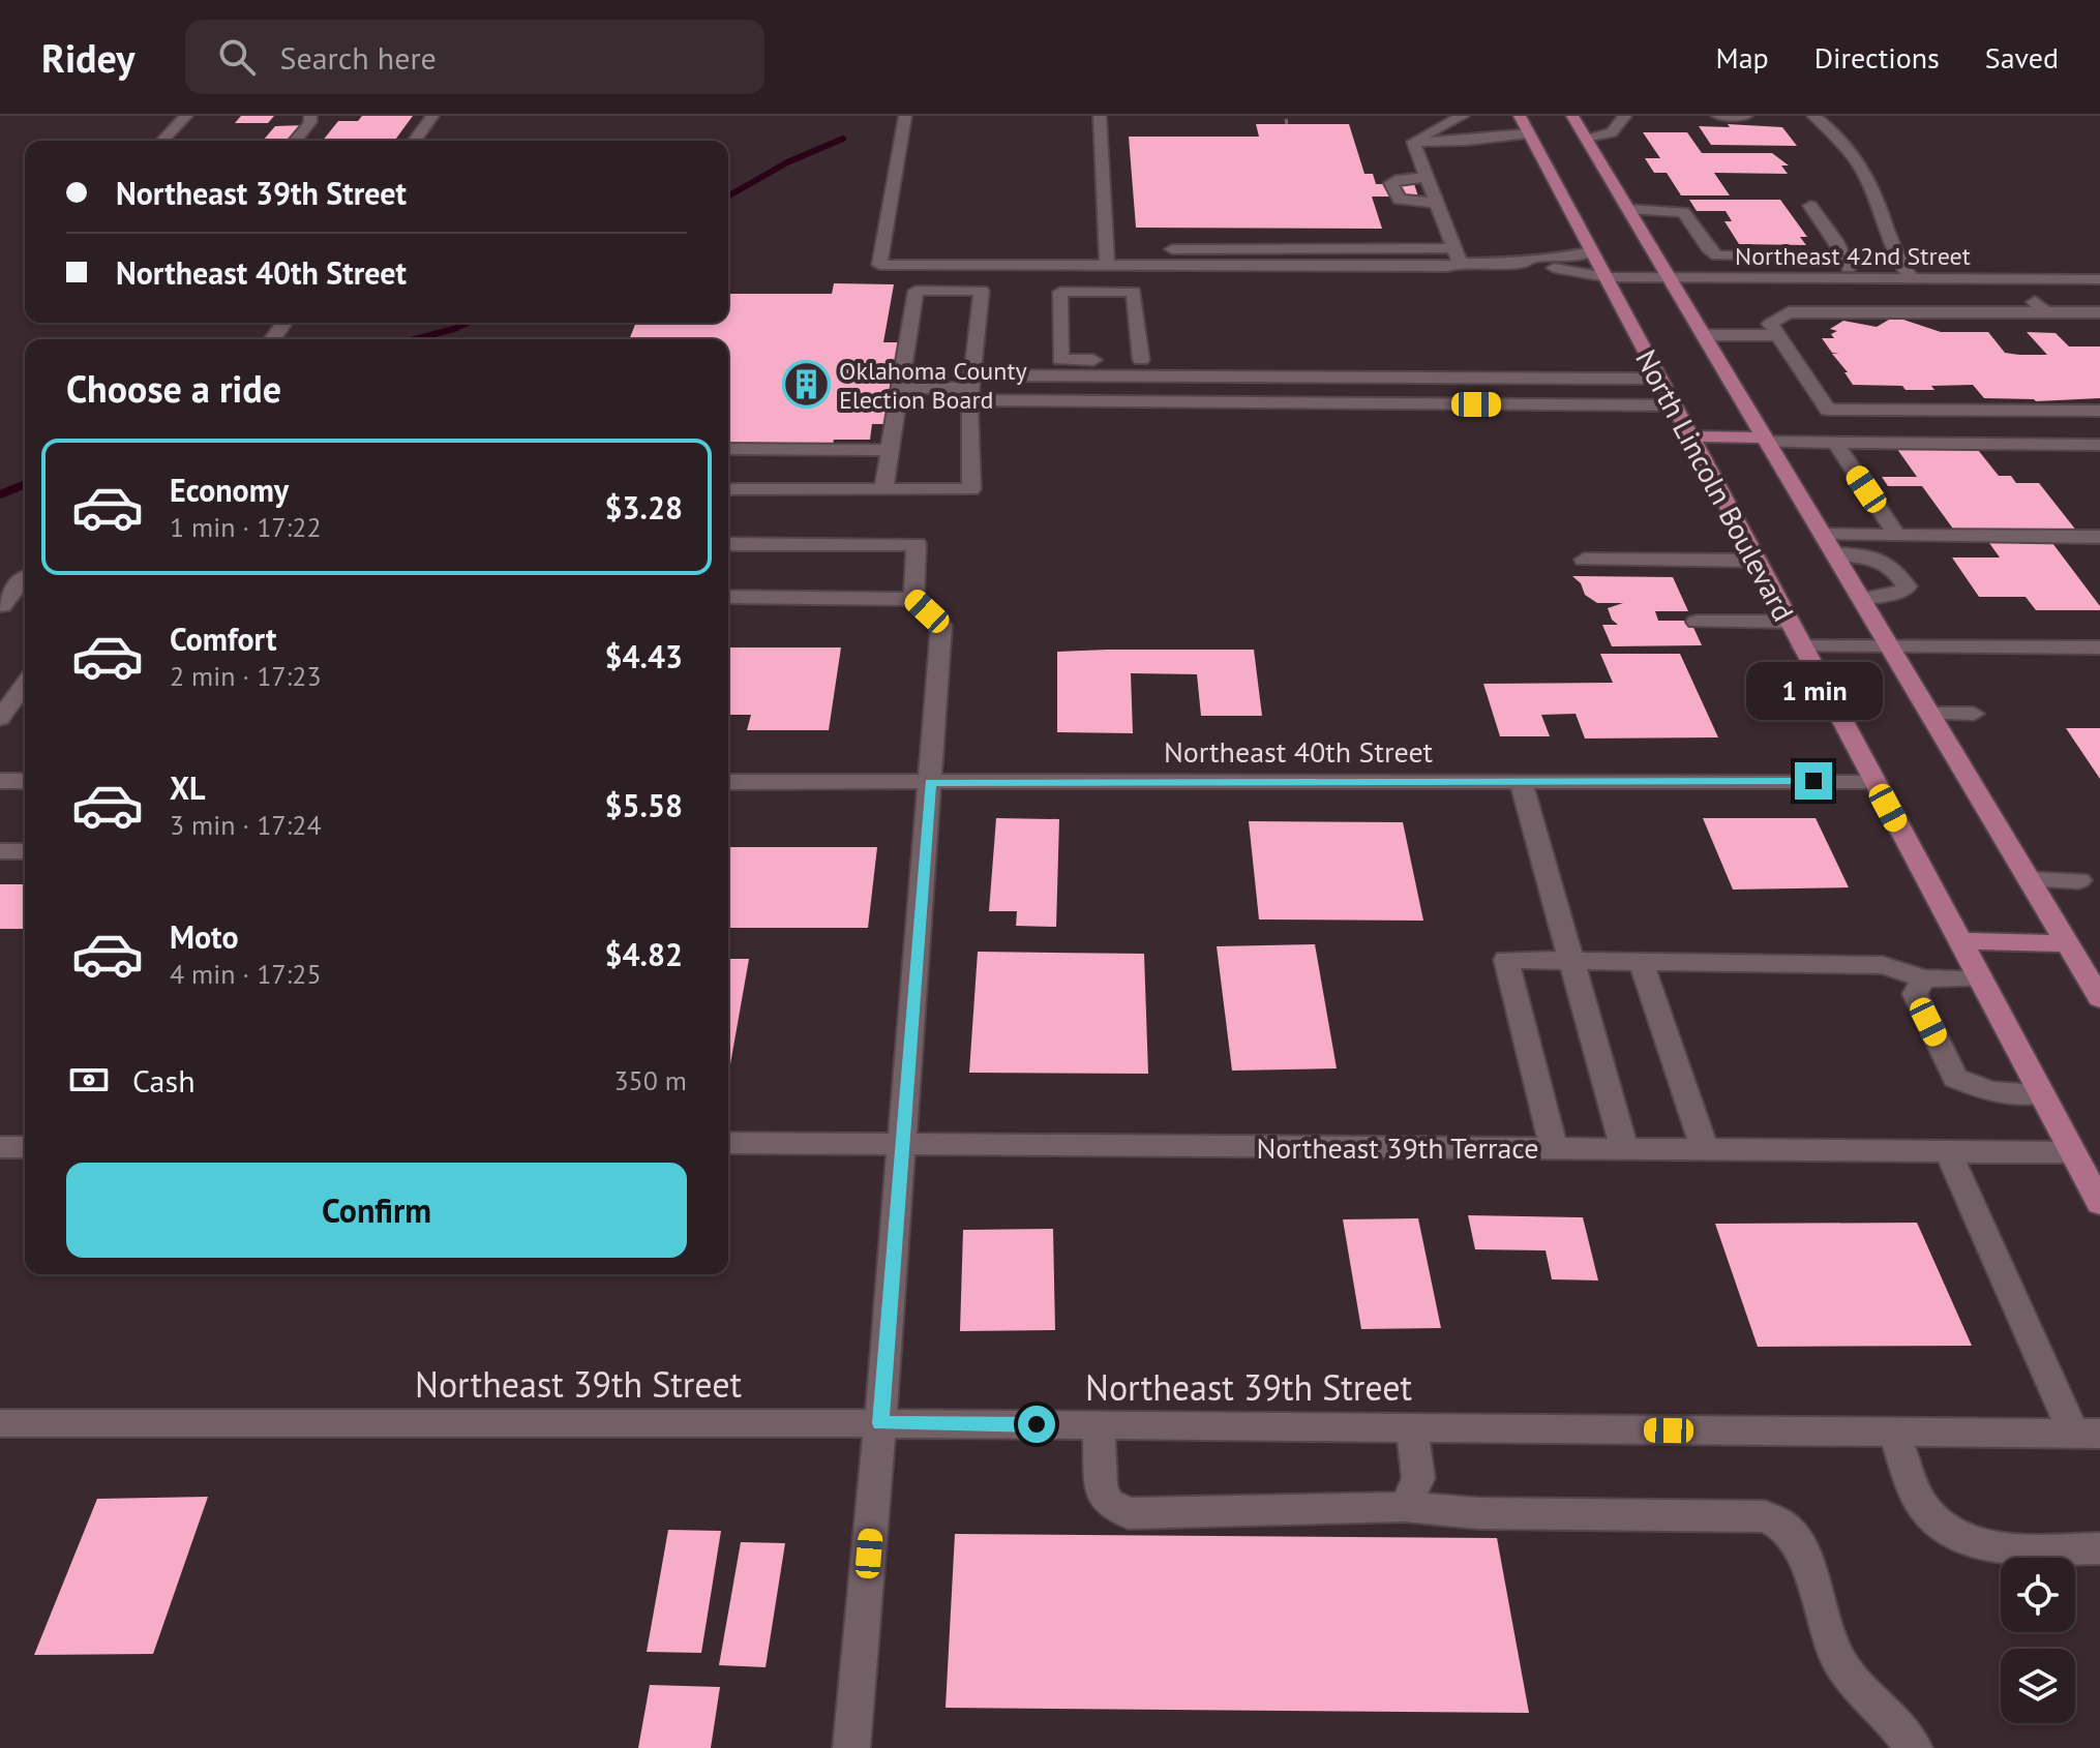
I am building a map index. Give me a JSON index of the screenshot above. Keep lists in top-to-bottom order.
{
  "streets": {
    "main road": ["North Lincoln Boulevard"],
    "street": [
      "Northeast 42nd Street",
      "Northeast 40th Street",
      "Northeast 39th Terrace",
      "Northeast 39th Street"
    ]
  },
  "crossings": [
    ["Northeast 42nd Street", "North Lincoln Boulevard"],
    ["North Lincoln Boulevard", "Northeast 40th Street"],
    ["North Lincoln Boulevard", "Northeast 39th Terrace"]
  ],
  "places": {
    "building": ["Oklahoma County Election Board"]
  },
  "page": {
    "header": "Ridey",
    "search": "Search here",
    "nav": ["Map", "Directions", "Saved"],
    "banner": ["Northeast 39th Street", "Northeast 40th Street"],
    "heading": "Choose a ride",
    "list": [
      {
        "name": "Economy",
        "note": "1 min · 17:22",
        "value": "$3.28"
      },
      {
        "name": "Comfort",
        "note": "2 min · 17:23",
        "value": "$4.43"
      },
      {
        "name": "XL",
        "note": "3 min · 17:24",
        "value": "$5.58"
      },
      {
        "name": "Moto",
        "note": "4 min · 17:25",
        "value": "$4.82"
      }
    ],
    "bubble": "1 min",
    "pay": ["Cash", "350 m"],
    "buttons": "Confirm"
  }
}
